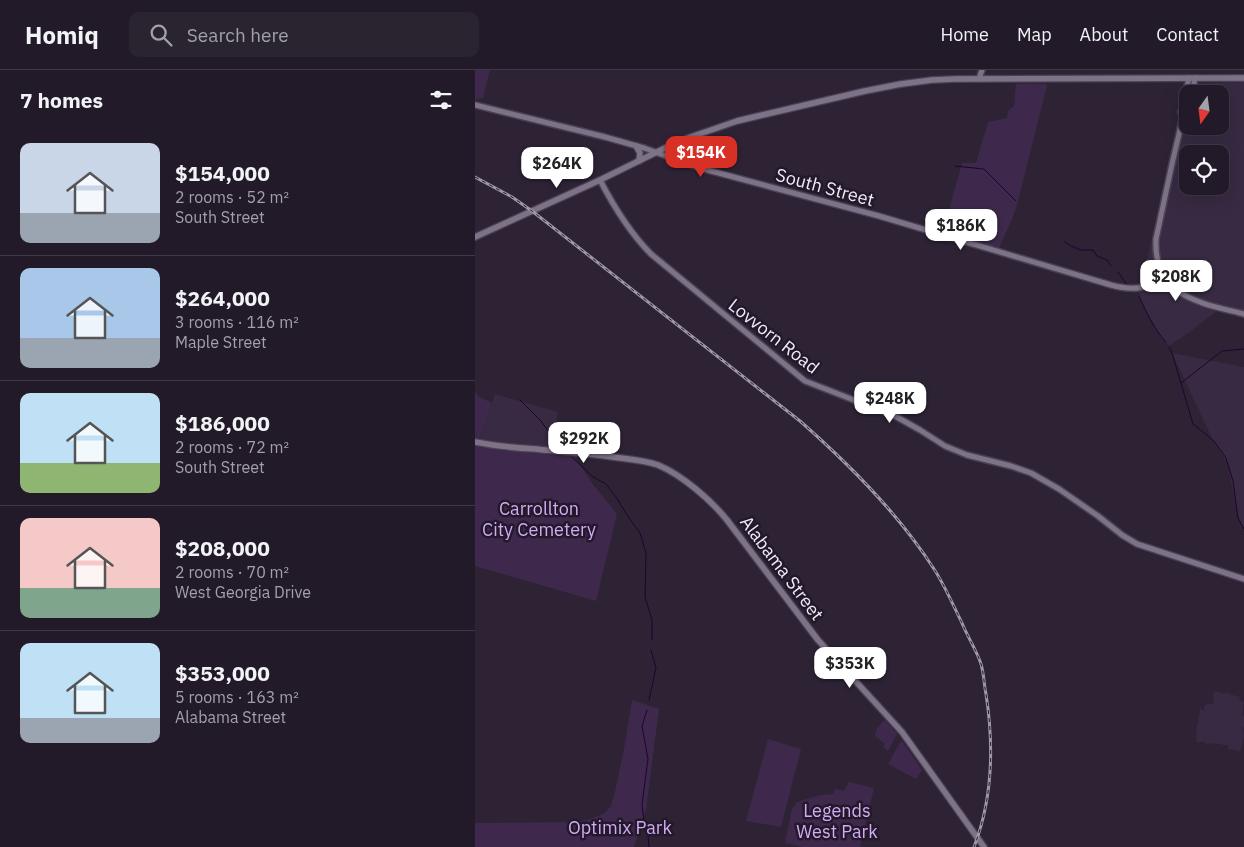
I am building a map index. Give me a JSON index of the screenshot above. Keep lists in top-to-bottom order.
{
  "streets": {
    "main road": ["Alabama Street"],
    "street": ["South Street", "Lovvorn Road"]
  },
  "parks": ["Carrollton City Cemetery", "Legends West Park", "Optimix Park"],
  "north": "bottom",
  "page": {
    "header": "Homiq",
    "search": "Search here",
    "nav": [
      "Home",
      "Map",
      "About",
      "Contact"
    ],
    "heading": "7 homes",
    "list": [
      {
        "name": "$154,000",
        "note": "2 rooms · 52 m² · South Street"
      },
      {
        "name": "$264,000",
        "note": "3 rooms · 116 m² · Maple Street"
      },
      {
        "name": "$186,000",
        "note": "2 rooms · 72 m² · South Street"
      },
      {
        "name": "$208,000",
        "note": "2 rooms · 70 m² · West Georgia Drive"
      },
      {
        "name": "$353,000",
        "note": "5 rooms · 163 m² · Alabama Street"
      }
    ],
    "price": [
      "$154K",
      "$264K",
      "$186K",
      "$208K",
      "$248K",
      "$292K",
      "$353K"
    ]
  }
}
